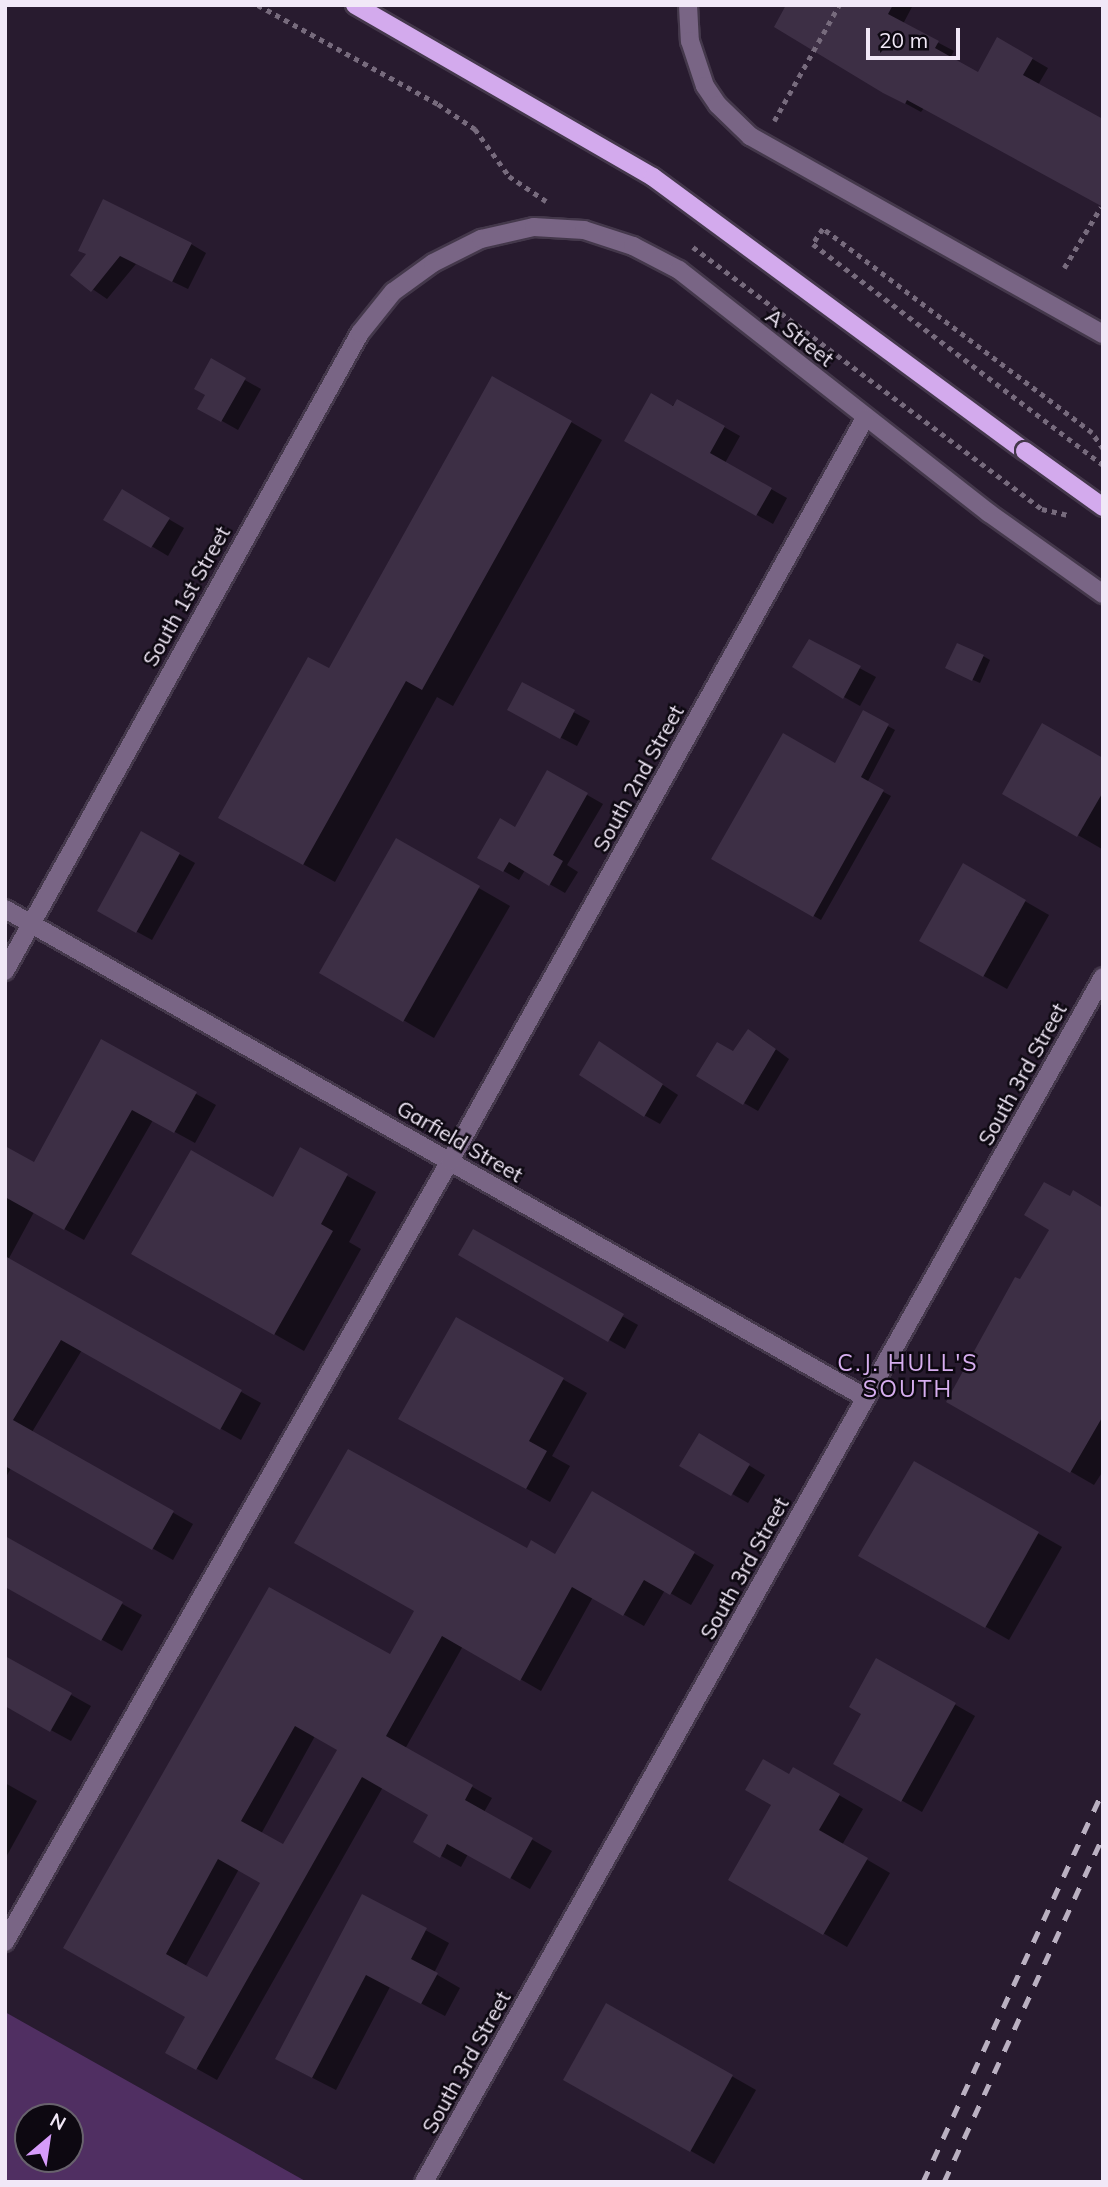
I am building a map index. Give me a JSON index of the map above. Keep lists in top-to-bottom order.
{
  "streets": {
    "main road": ["A Street"],
    "street": [
      "South 1st Street",
      "South 2nd Street",
      "South 3rd Street",
      "Garfield Street"
    ]
  },
  "crossings": [
    ["A Street", "South 1st Street"],
    ["A Street", "South 2nd Street"],
    ["South 1st Street", "Garfield Street"],
    ["South 2nd Street", "Garfield Street"],
    ["South 3rd Street", "Garfield Street"]
  ],
  "districts": ["C.J. HULL'S SOUTH"],
  "scale_bar": "20 m",
  "north": "top right"
}
